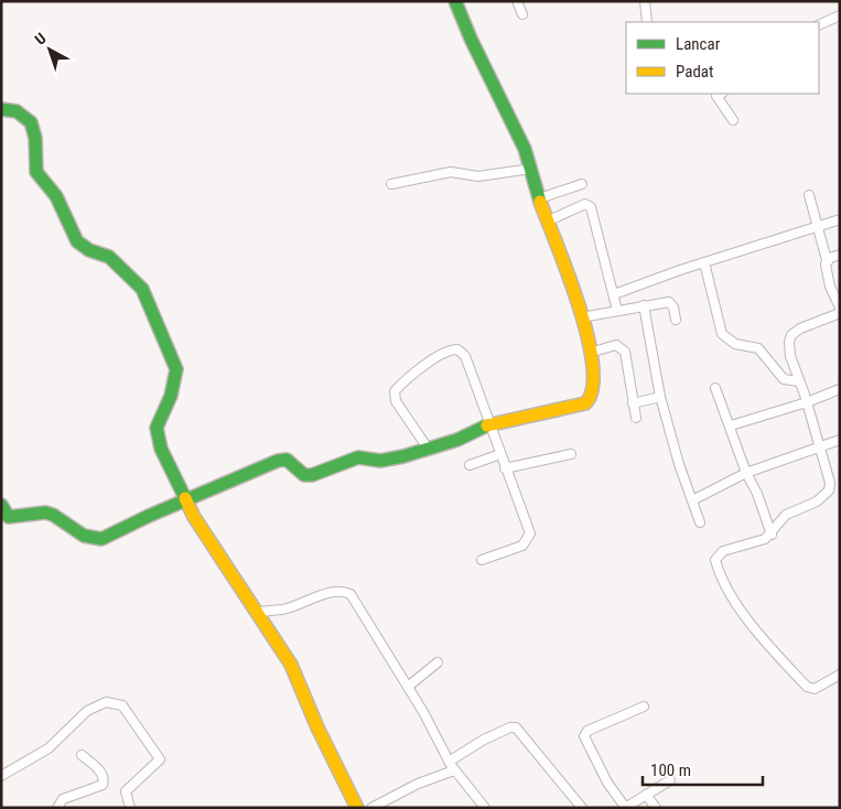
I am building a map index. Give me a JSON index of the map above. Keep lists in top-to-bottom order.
{
  "legend": ["Lancar", "Padat"],
  "scale_bar": "100 m",
  "north": "top left"
}
